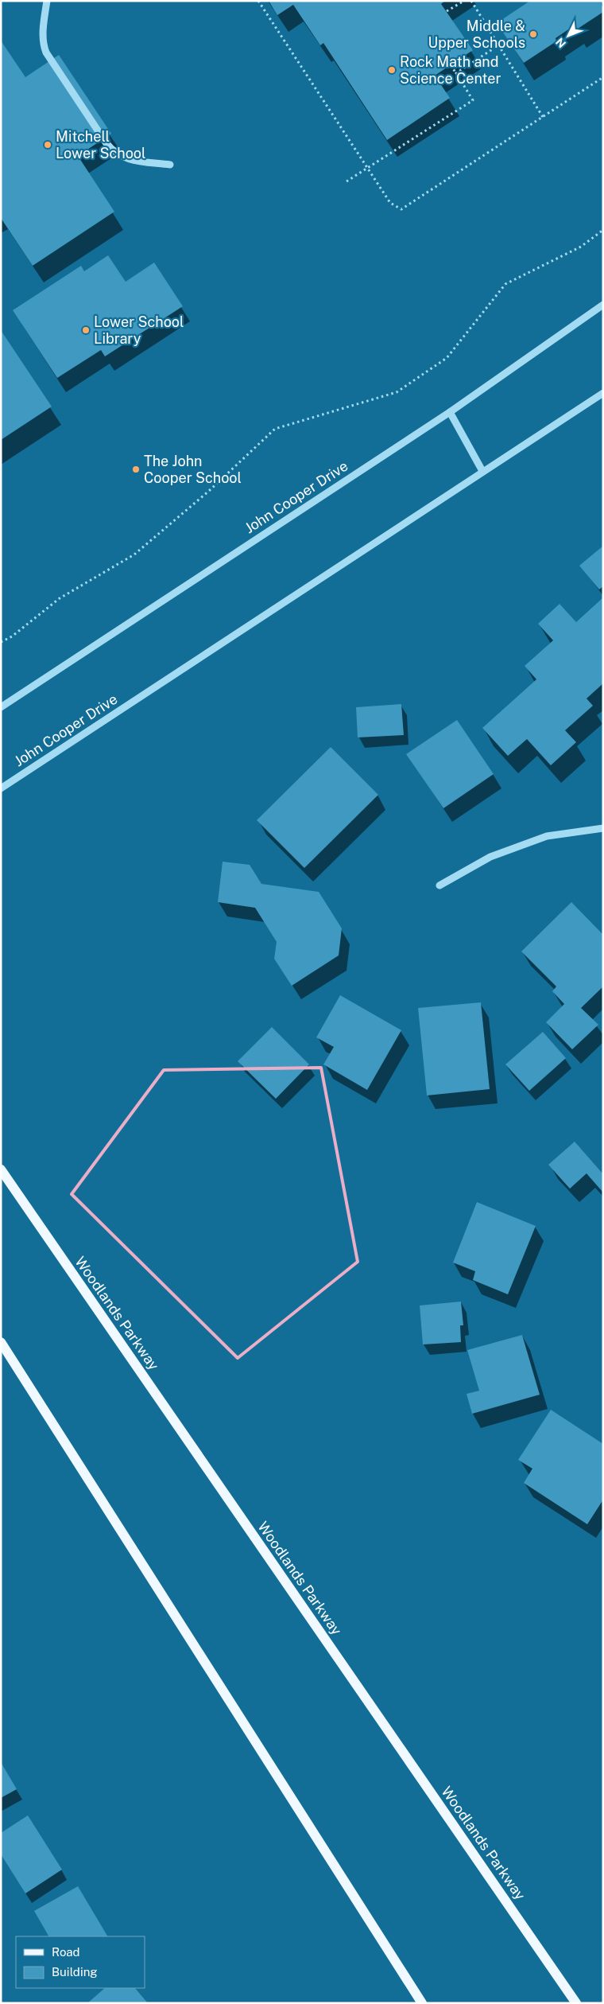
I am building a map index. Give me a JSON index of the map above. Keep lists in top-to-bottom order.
{
  "streets": {
    "main road": ["Woodlands Parkway"],
    "street": ["John Cooper Drive"]
  },
  "places": [
    "Middle & Upper Schools",
    "Rock Math and Science Center",
    "Mitchell Lower School",
    "Lower School Library",
    "The John Cooper School"
  ],
  "legend": ["Road", "Building"],
  "north": "bottom left"
}
